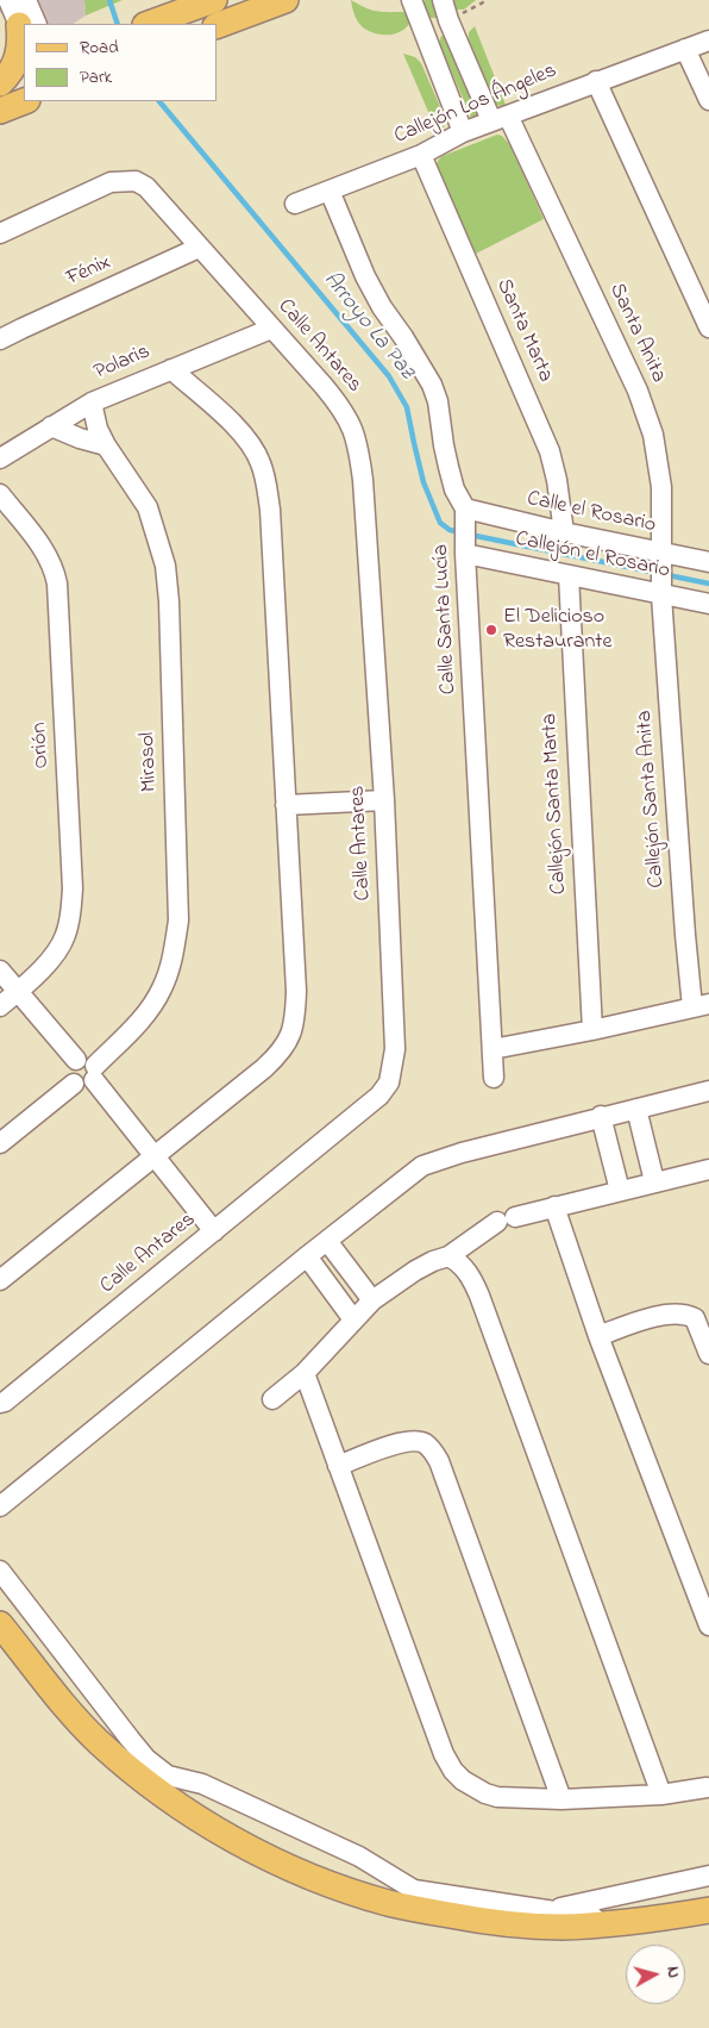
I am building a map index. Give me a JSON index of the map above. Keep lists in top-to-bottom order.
{
  "streets": {
    "street": [
      "Callejón Los Ángeles",
      "Fénix",
      "Santa Marta",
      "Santa Anita",
      "Calle Antares",
      "Polaris",
      "Calle el Rosario",
      "Callejón el Rosario",
      "Calle Santa Lucía",
      "Orión",
      "Mirasol",
      "Callejón Santa Anita",
      "Callejón Santa Marta"
    ]
  },
  "crossings": [
    ["Callejón Los Ángeles", "Santa Marta"],
    ["Callejón Los Ángeles", "Santa Anita"],
    ["Callejón Los Ángeles", "Calle Santa Lucía"],
    ["Fénix", "Calle Antares"],
    ["Santa Marta", "Calle el Rosario"],
    ["Santa Anita", "Calle el Rosario"],
    ["Santa Anita", "Callejón el Rosario"],
    ["Santa Anita", "Callejón Santa Anita"],
    ["Calle Antares", "Polaris"],
    ["Polaris", "Mirasol"],
    ["Calle el Rosario", "Calle Santa Lucía"],
    ["Callejón el Rosario", "Calle Santa Lucía"],
    ["Callejón el Rosario", "Callejón Santa Anita"],
    ["Callejón el Rosario", "Callejón Santa Marta"]
  ],
  "water": ["Arroyo La Paz"],
  "places": ["El Delicioso Restaurante"],
  "legend": ["Road", "Park"],
  "north": "right"
}
